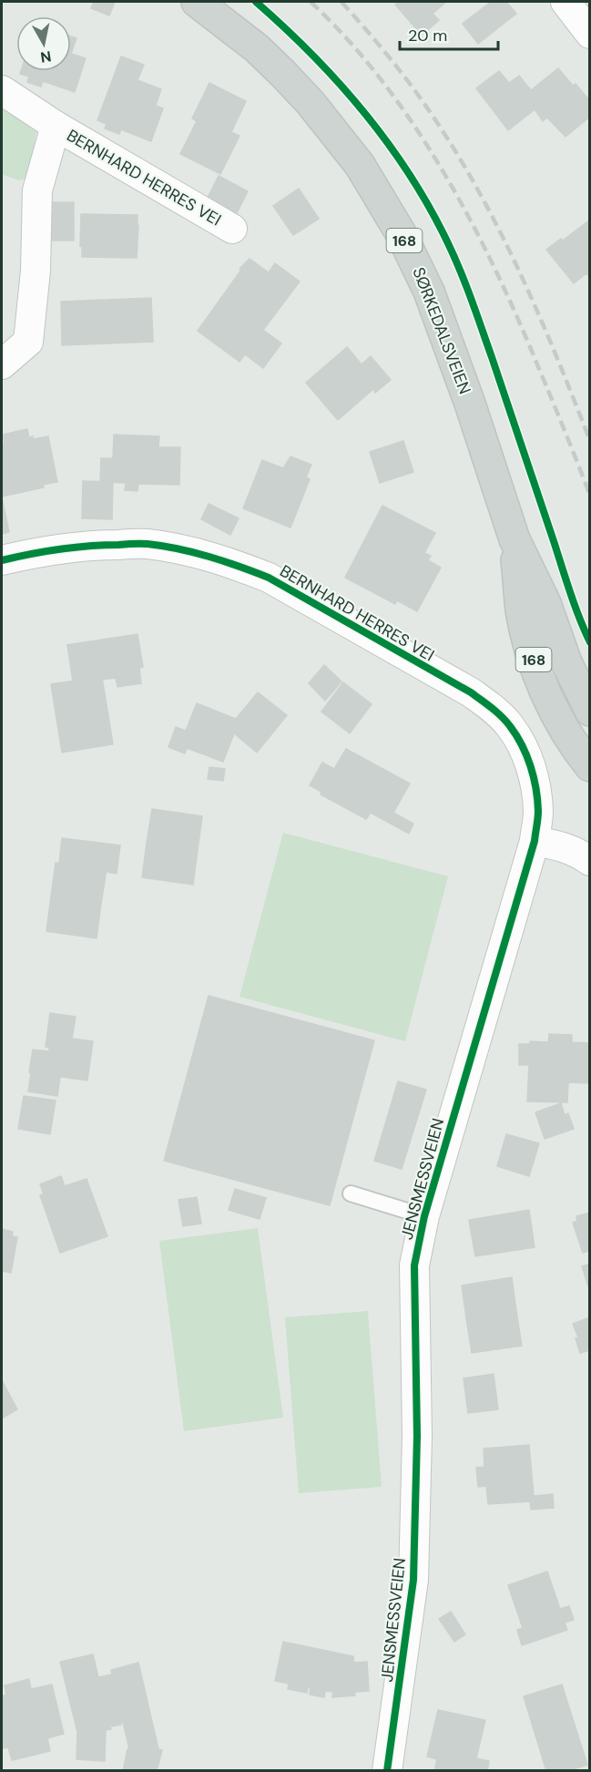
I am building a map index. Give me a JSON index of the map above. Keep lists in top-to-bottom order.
{
  "streets": {
    "main road": ["168", "SØRKEDALSVEIEN"],
    "street": ["BERNHARD HERRES VEI", "JENSMESSVEIEN"]
  },
  "crossings": [
    ["BERNHARD HERRES VEI", "JENSMESSVEIEN"]
  ],
  "scale_bar": "20 m",
  "north": "bottom"
}
